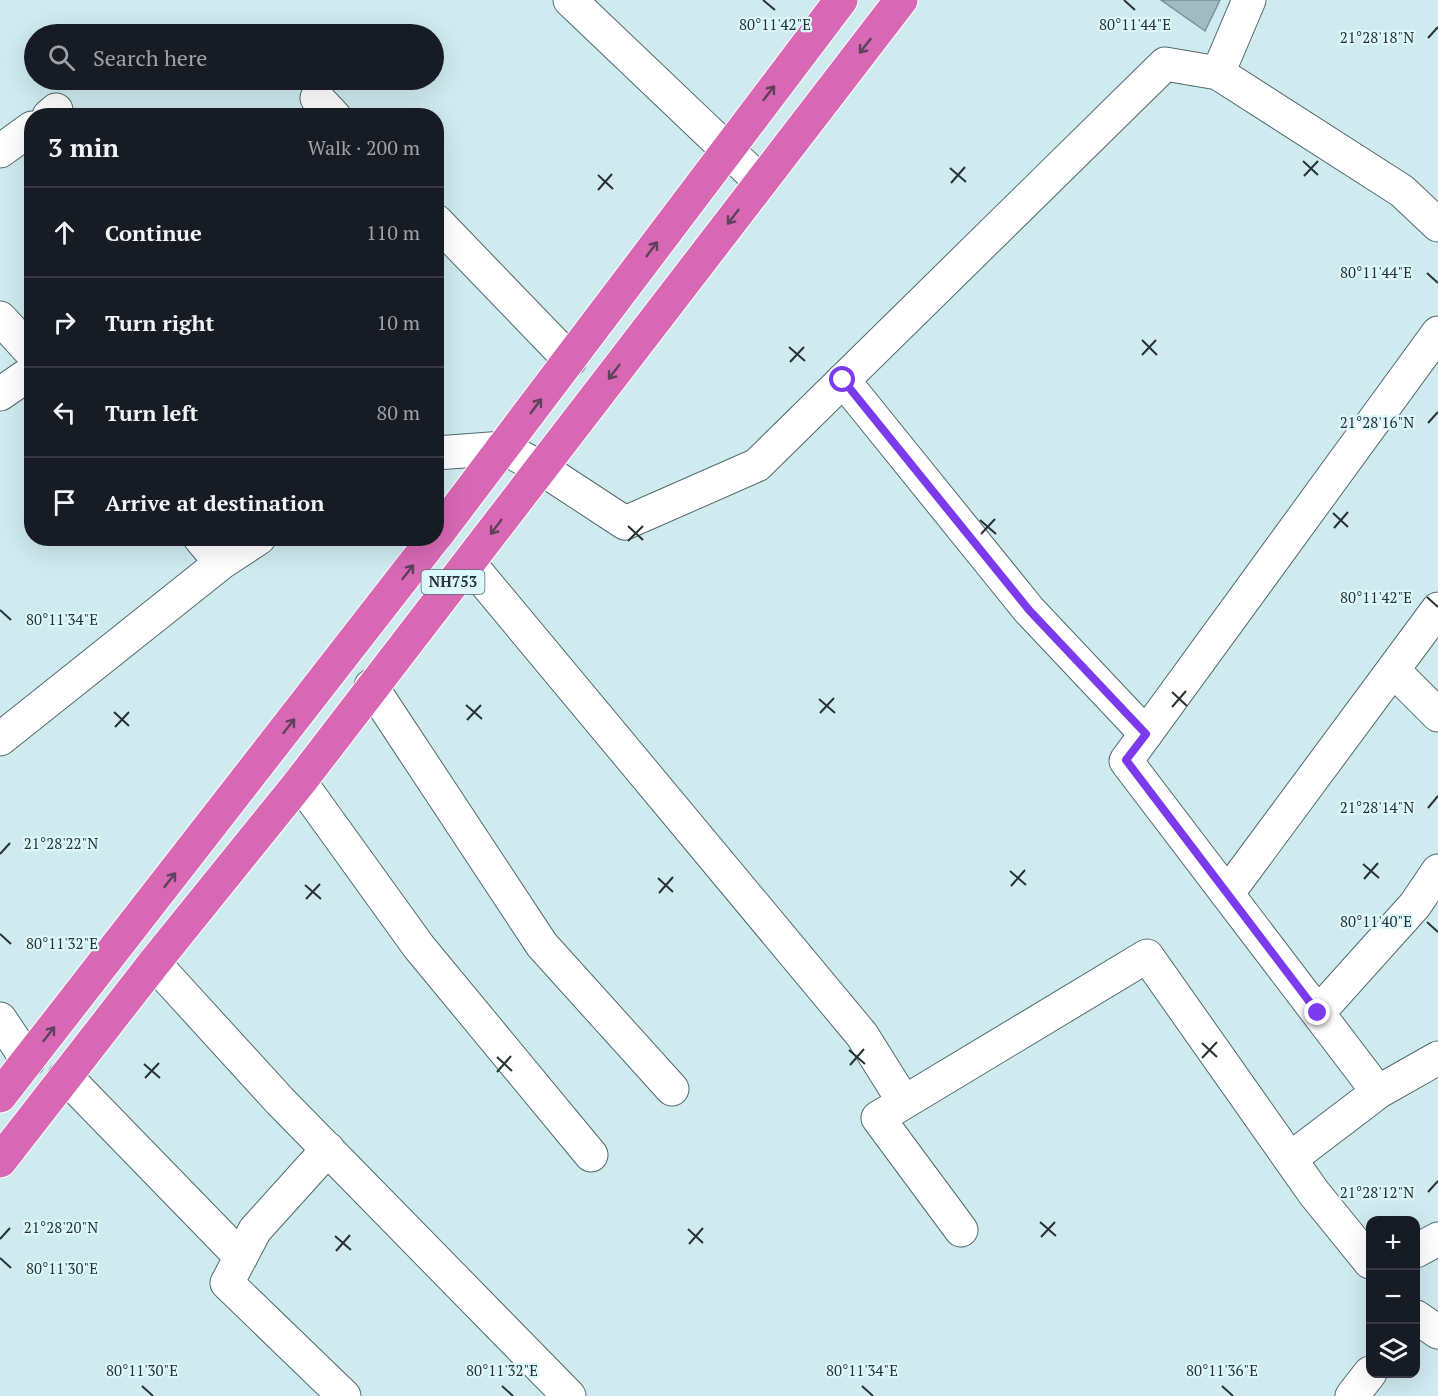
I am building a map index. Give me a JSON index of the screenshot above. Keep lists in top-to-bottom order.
{
  "streets": {
    "highway": ["NH753"]
  },
  "page": {
    "search": "Search here",
    "heading": ["3 min", "Walk · 200 m"],
    "list": [
      ["Continue", "110 m"],
      ["Turn right", "10 m"],
      ["Turn left", "80 m"],
      "Arrive at destination"
    ],
    "map_buttons": ["+", "−"]
  },
  "coordinates": [
    "80°11'42\"E",
    "80°11'44\"E",
    "21°28'18\"N",
    "21°28'16\"N",
    "80°11'34\"E",
    "21°28'14\"N",
    "21°28'22\"N",
    "80°11'40\"E",
    "80°11'32\"E",
    "21°28'12\"N",
    "21°28'20\"N",
    "80°11'30\"E",
    "80°11'36\"E"
  ]
}
